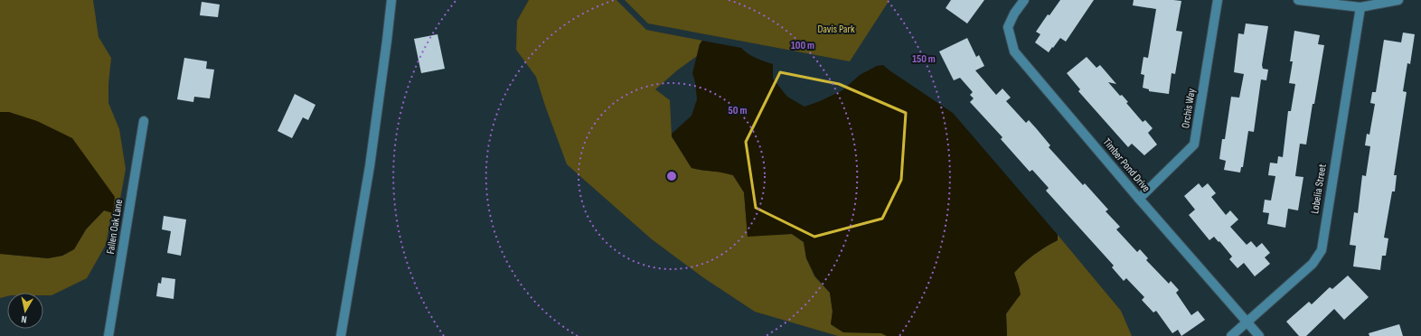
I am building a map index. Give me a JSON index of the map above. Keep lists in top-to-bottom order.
{
  "streets": {
    "street": [
      "Orchis Way",
      "Timber Pond Drive",
      "Lobelia Street",
      "Fallen Oak Lane"
    ]
  },
  "crossings": [
    ["Orchis Way", "Timber Pond Drive"],
    ["Timber Pond Drive", "Lobelia Street"]
  ],
  "parks": ["Davis Park"],
  "north": "bottom",
  "rings": ["100 m", "150 m", "50 m"]
}
